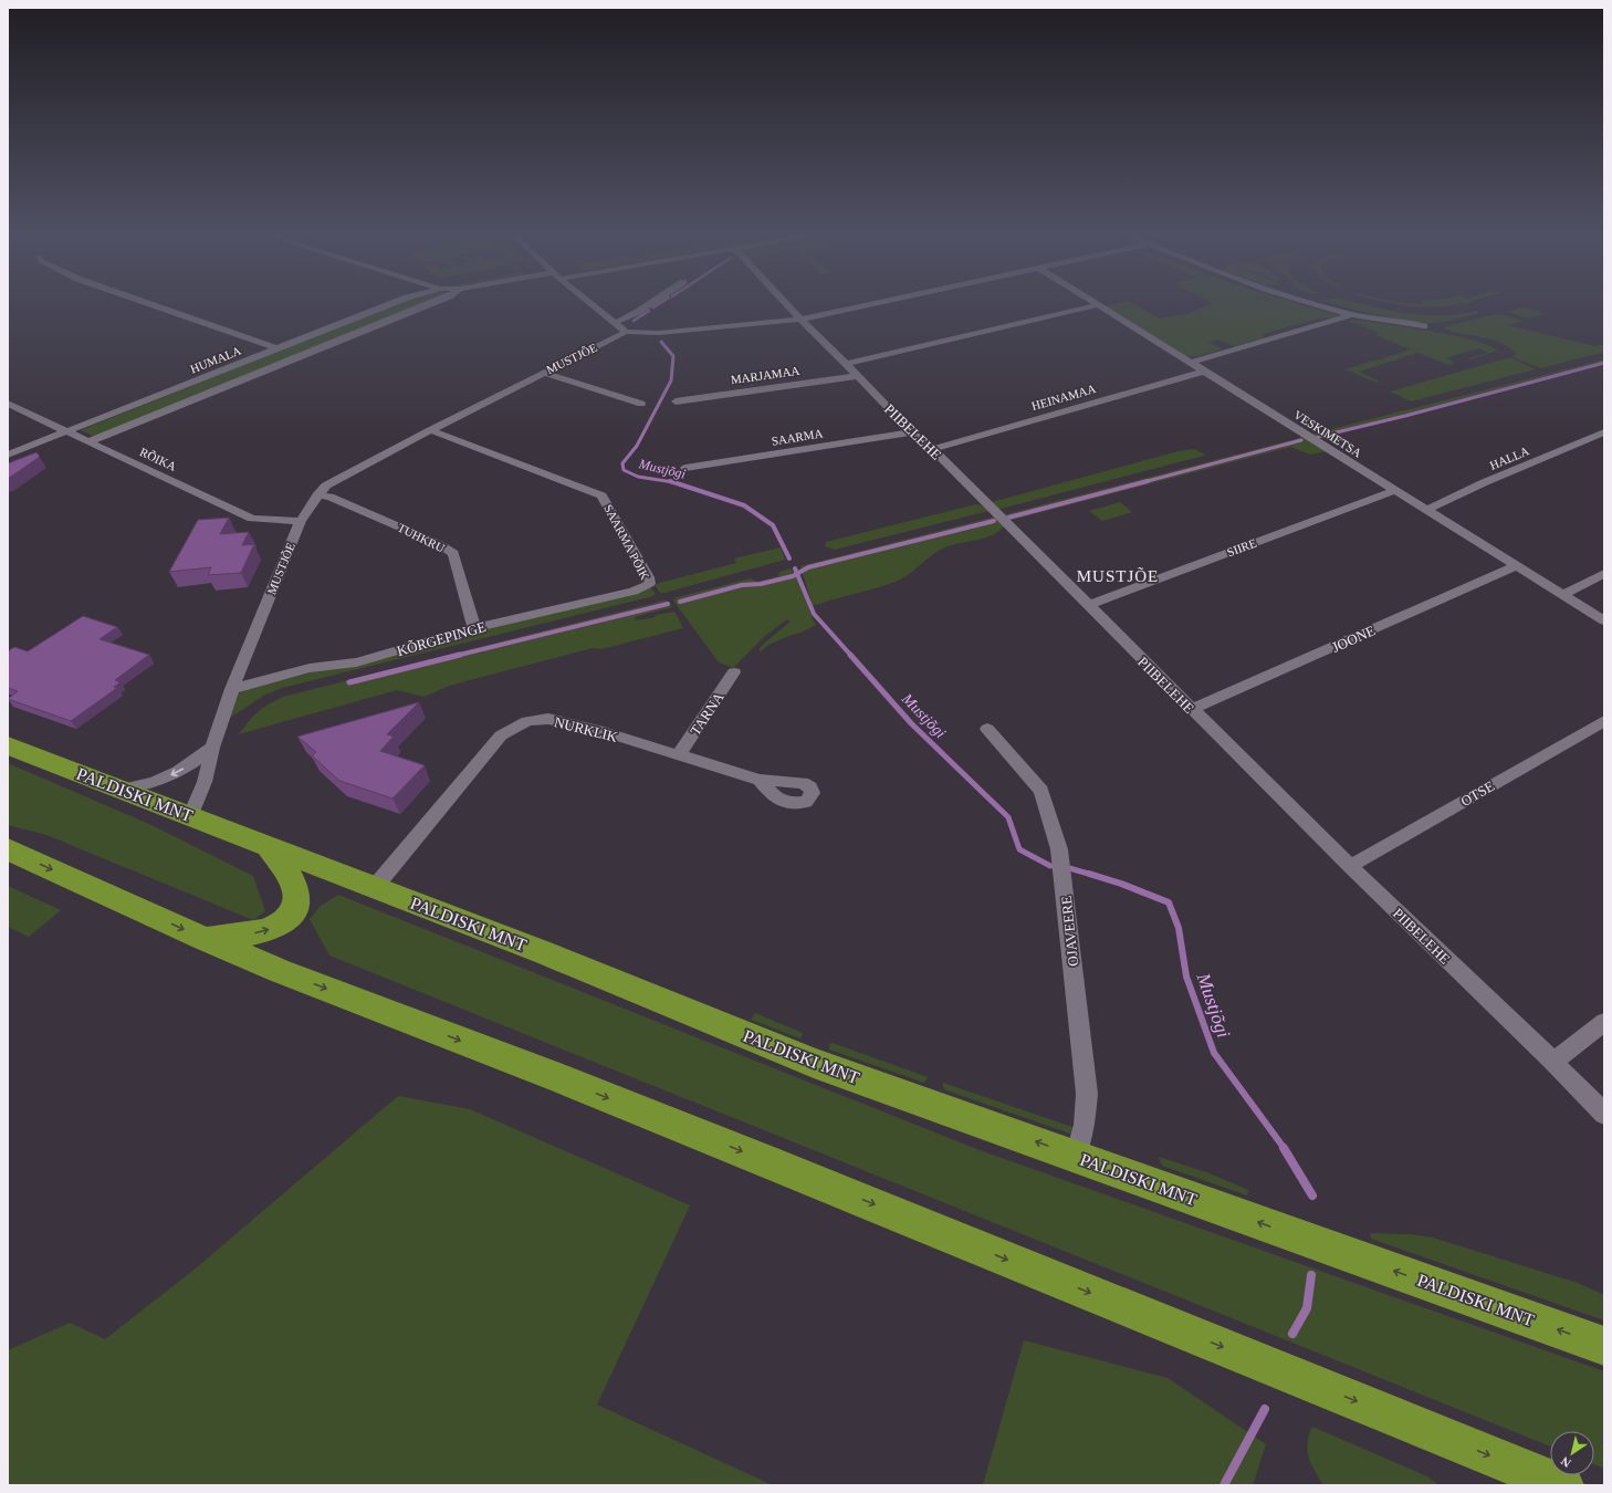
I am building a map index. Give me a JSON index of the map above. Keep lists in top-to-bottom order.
{
  "streets": {
    "main road": ["PALDISKI MNT"],
    "street": [
      "MUSTJÕE",
      "HUMALA",
      "MARJAMAA",
      "HEINAMAA",
      "PIIBELEHE",
      "VESKIMETSA",
      "SAARMA",
      "HALLA",
      "RÕIKA",
      "TUHKRU",
      "SAARMA PÕIK",
      "SIIRE",
      "KÕRGEPINGE",
      "JOONE",
      "TARNA",
      "NURKLIK",
      "OTSE",
      "OJAVEERE"
    ]
  },
  "crossings": [
    ["MUSTJÕE", "PIIBELEHE"],
    ["MUSTJÕE", "RÕIKA"],
    ["MUSTJÕE", "TUHKRU"],
    ["MUSTJÕE", "SAARMA PÕIK"],
    ["MUSTJÕE", "KÕRGEPINGE"],
    ["MUSTJÕE", "PALDISKI MNT"],
    ["HUMALA", "RÕIKA"],
    ["MARJAMAA", "PIIBELEHE"],
    ["HEINAMAA", "PIIBELEHE"],
    ["HEINAMAA", "VESKIMETSA"],
    ["PIIBELEHE", "SAARMA"],
    ["PIIBELEHE", "SIIRE"],
    ["PIIBELEHE", "JOONE"],
    ["PIIBELEHE", "OTSE"],
    ["VESKIMETSA", "HALLA"],
    ["VESKIMETSA", "SIIRE"],
    ["VESKIMETSA", "JOONE"],
    ["TUHKRU", "KÕRGEPINGE"],
    ["SAARMA PÕIK", "KÕRGEPINGE"],
    ["TARNA", "NURKLIK"],
    ["NURKLIK", "PALDISKI MNT"],
    ["PALDISKI MNT", "OJAVEERE"]
  ],
  "districts": ["MUSTJÕE"],
  "water": ["Mustjõgi"],
  "north": "bottom left"
}
